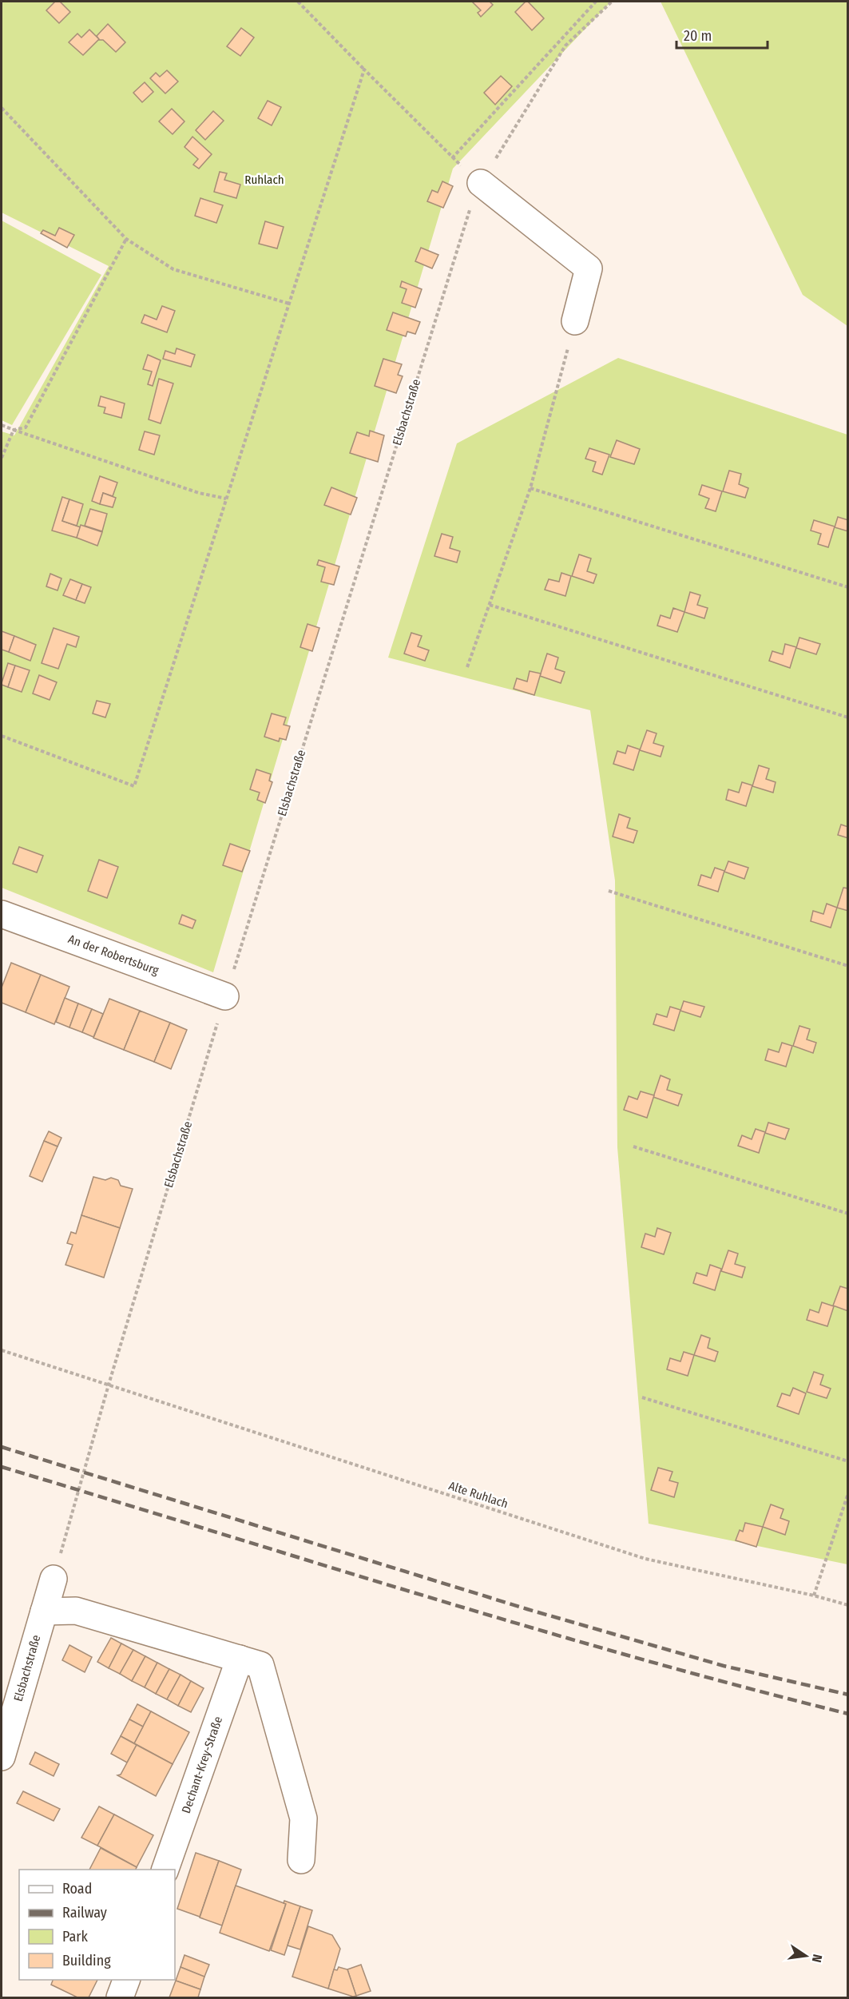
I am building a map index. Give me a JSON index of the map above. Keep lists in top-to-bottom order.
{
  "streets": {
    "street": ["Elsbachstraße", "An der Robertsburg", "Dechant-Krey-Straße"],
    "path": ["Alte Ruhlach"]
  },
  "crossings": [
    ["Elsbachstraße", "An der Robertsburg"],
    ["Elsbachstraße", "Alte Ruhlach"]
  ],
  "parks": ["Ruhlach"],
  "legend": [
    "Road",
    "Railway",
    "Park",
    "Building"
  ],
  "scale_bar": "20 m",
  "north": "right"
}
